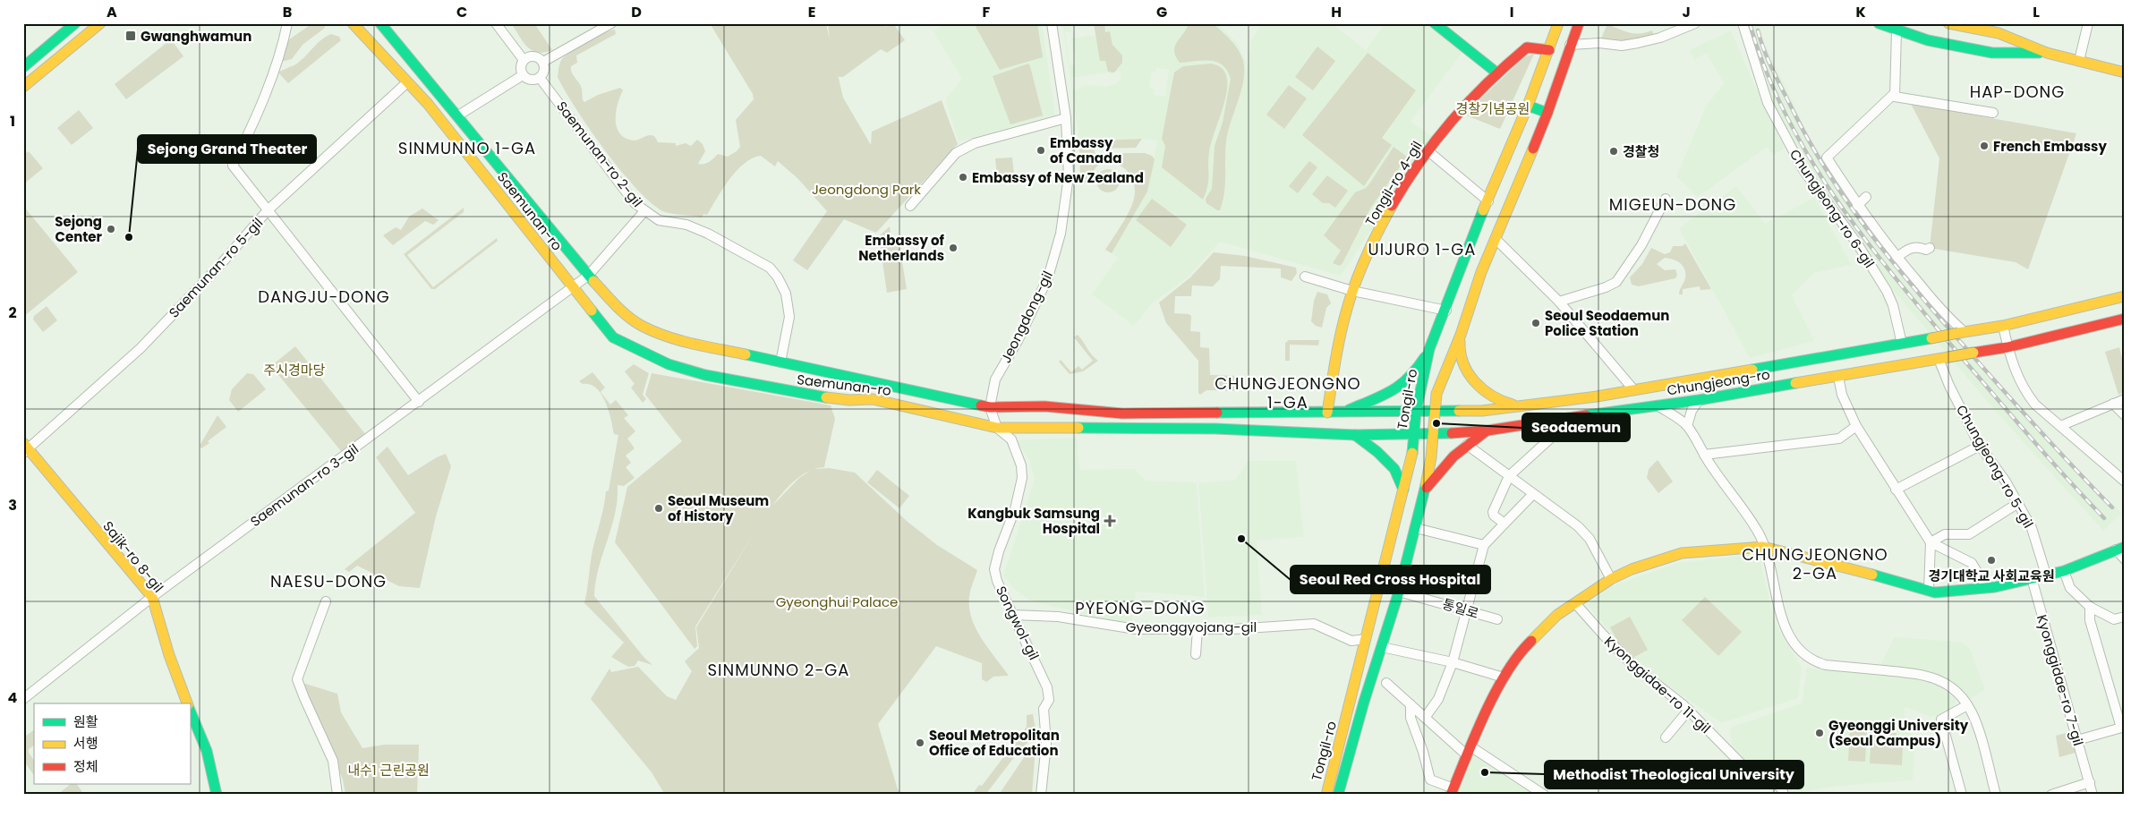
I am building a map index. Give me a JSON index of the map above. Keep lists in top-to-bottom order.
{
  "streets": {
    "main road": [
      "Tongil-ro 4-gil",
      "Saemunan-ro",
      "Chungjeong-ro",
      "Tongil-ro",
      "Sajik-ro 8-gil"
    ],
    "street": [
      "Saemunan-ro 2-gil",
      "Chungjeong-ro 6-gil",
      "Saemunan-ro 5-gil",
      "Jeongdong-gil",
      "Chungjeong-ro 5-gil",
      "Saemunan-ro 3-gil",
      "통일로",
      "Songwol-gil",
      "Gyeonggyojang-gil",
      "Kyonggidae-ro 7-gil",
      "Kyonggidae-ro 11-gil"
    ]
  },
  "crossings": [
    ["Saemunan-ro 2-gil", "Saemunan-ro"],
    ["Tongil-ro 4-gil", "Saemunan-ro"],
    ["Tongil-ro 4-gil", "Tongil-ro"],
    ["Chungjeong-ro 6-gil", "Chungjeong-ro"],
    ["Saemunan-ro", "Saemunan-ro 5-gil"],
    ["Saemunan-ro", "Jeongdong-gil"],
    ["Saemunan-ro", "Chungjeong-ro"],
    ["Saemunan-ro", "Tongil-ro"],
    ["Saemunan-ro", "Saemunan-ro 3-gil"],
    ["Saemunan-ro", "Songwol-gil"],
    ["Saemunan-ro 5-gil", "Sajik-ro 8-gil"],
    ["Jeongdong-gil", "Songwol-gil"],
    ["Chungjeong-ro", "Tongil-ro"],
    ["Chungjeong-ro", "Chungjeong-ro 5-gil"],
    ["Tongil-ro", "통일로"],
    ["Tongil-ro", "Gyeonggyojang-gil"],
    ["Saemunan-ro 3-gil", "Sajik-ro 8-gil"],
    ["Songwol-gil", "Gyeonggyojang-gil"]
  ],
  "districts": [
    "HAP-DONG",
    "SINMUNNO 1-GA",
    "MIGEUN-DONG",
    "UIJURO 1-GA",
    "DANGJU-DONG",
    "CHUNGJEONGNO 1-GA",
    "CHUNGJEONGNO 2-GA",
    "NAESU-DONG",
    "PYEONG-DONG",
    "SINMUNNO 2-GA"
  ],
  "parks": [
    "경찰기념공원",
    "Jeongdong Park",
    "주시경마당",
    "Gyeonghui Palace",
    "내수1 근린공원"
  ],
  "places": {
    "transit": ["Gwanghwamun"],
    "other": [
      "French Embassy",
      "Embassy of Canada",
      "경찰청",
      "Embassy of New Zealand",
      "Sejong Center",
      "Sejong Grand Theater",
      "Embassy of Netherlands",
      "Seoul Seodaemun Police Station",
      "Seodaemun",
      "Seoul Museum of History",
      "Seoul Red Cross Hospital",
      "경기대학교 사회교육원",
      "Gyeonggi University (Seoul Campus)",
      "Seoul Metropolitan Office of Education",
      "Methodist Theological University"
    ],
    "health": ["Kangbuk Samsung Hospital"]
  },
  "legend": ["원활", "서행", "정체"],
  "grid": {
    "columns": [
      "A",
      "B",
      "C",
      "D",
      "E",
      "F",
      "G",
      "H",
      "I",
      "J",
      "K",
      "L"
    ],
    "rows": [
      "1",
      "2",
      "3",
      "4"
    ]
  }
}
